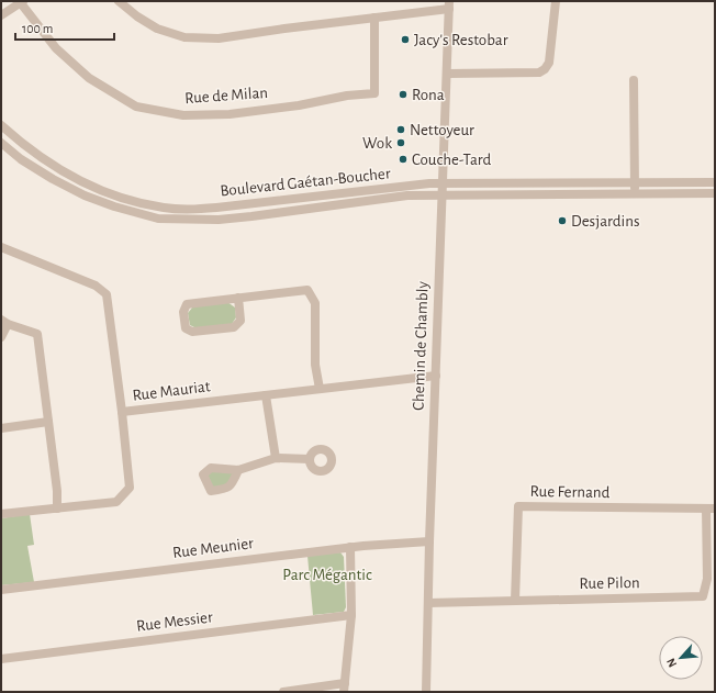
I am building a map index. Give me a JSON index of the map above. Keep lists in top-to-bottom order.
{
  "streets": {
    "street": [
      "Rue de Milan",
      "Boulevard Gaétan-Boucher",
      "Chemin de Chambly",
      "Rue Mauriat",
      "Rue Fernand",
      "Rue Meunier",
      "Rue Pilon",
      "Rue Messier"
    ]
  },
  "crossings": [
    ["Boulevard Gaétan-Boucher", "Chemin de Chambly"],
    ["Chemin de Chambly", "Rue Mauriat"],
    ["Chemin de Chambly", "Rue Meunier"],
    ["Chemin de Chambly", "Rue Pilon"],
    ["Rue Fernand", "Rue Pilon"]
  ],
  "parks": ["Parc Mégantic"],
  "places": [
    "Jacy's Restobar",
    "Rona",
    "Nettoyeur",
    "Wok",
    "Couche-Tard",
    "Desjardins"
  ],
  "scale_bar": "100 m",
  "north": "bottom left"
}
